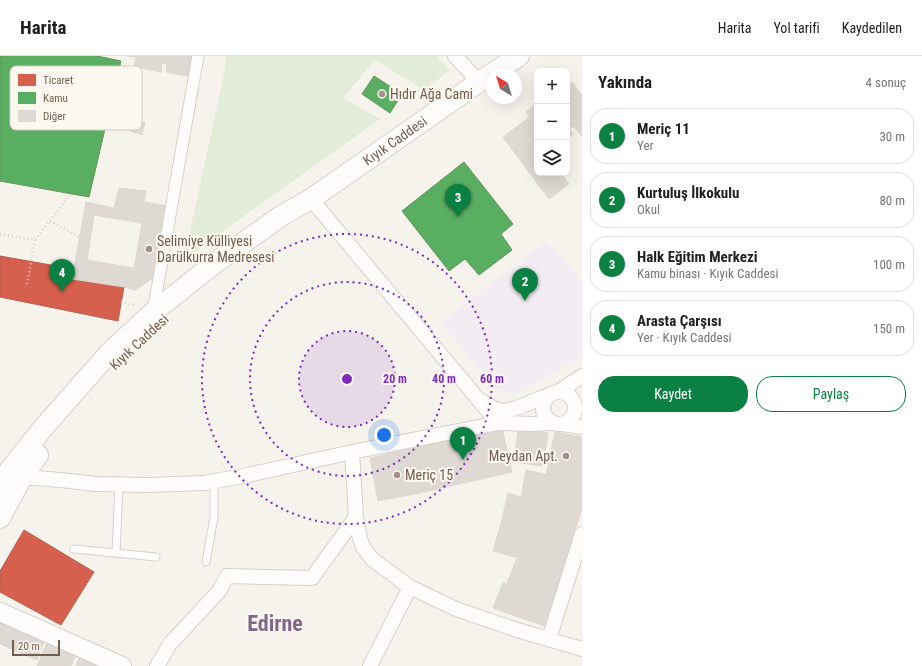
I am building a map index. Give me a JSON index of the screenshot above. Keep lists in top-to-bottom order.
{
  "streets": {
    "main road": ["Kıyık Caddesi"]
  },
  "districts": ["Edirne"],
  "places": [
    "Hıdır Ağa Cami",
    "Selimiye Külliyesi Darülkurra Medresesi",
    "Meydan Apt.",
    "Meriç 15"
  ],
  "legend": ["Ticaret", "Kamu", "Diğer"],
  "scale_bar": "20 m",
  "north": "top left",
  "page": {
    "header": "Harita",
    "nav": ["Harita", "Yol tarifi", "Kaydedilen"],
    "heading": ["Yakında", "4 sonuç"],
    "map_buttons": ["+", "−"],
    "list": [
      {
        "mark": "1",
        "name": "Meriç 11",
        "note": "Yer",
        "value": "30 m"
      },
      {
        "mark": "2",
        "name": "Kurtuluş İlkokulu",
        "note": "Okul",
        "value": "80 m"
      },
      {
        "mark": "3",
        "name": "Halk Eğitim Merkezi",
        "note": "Kamu binası · Kıyık Caddesi",
        "value": "100 m"
      },
      {
        "mark": "4",
        "name": "Arasta Çarşısı",
        "note": "Yer · Kıyık Caddesi",
        "value": "150 m"
      }
    ],
    "pins": [
      "3",
      "4",
      "2",
      "1"
    ],
    "buttons": ["Kaydet", "Paylaş"],
    "scale": "20 m"
  },
  "rings": ["20 m", "40 m", "60 m"]
}
